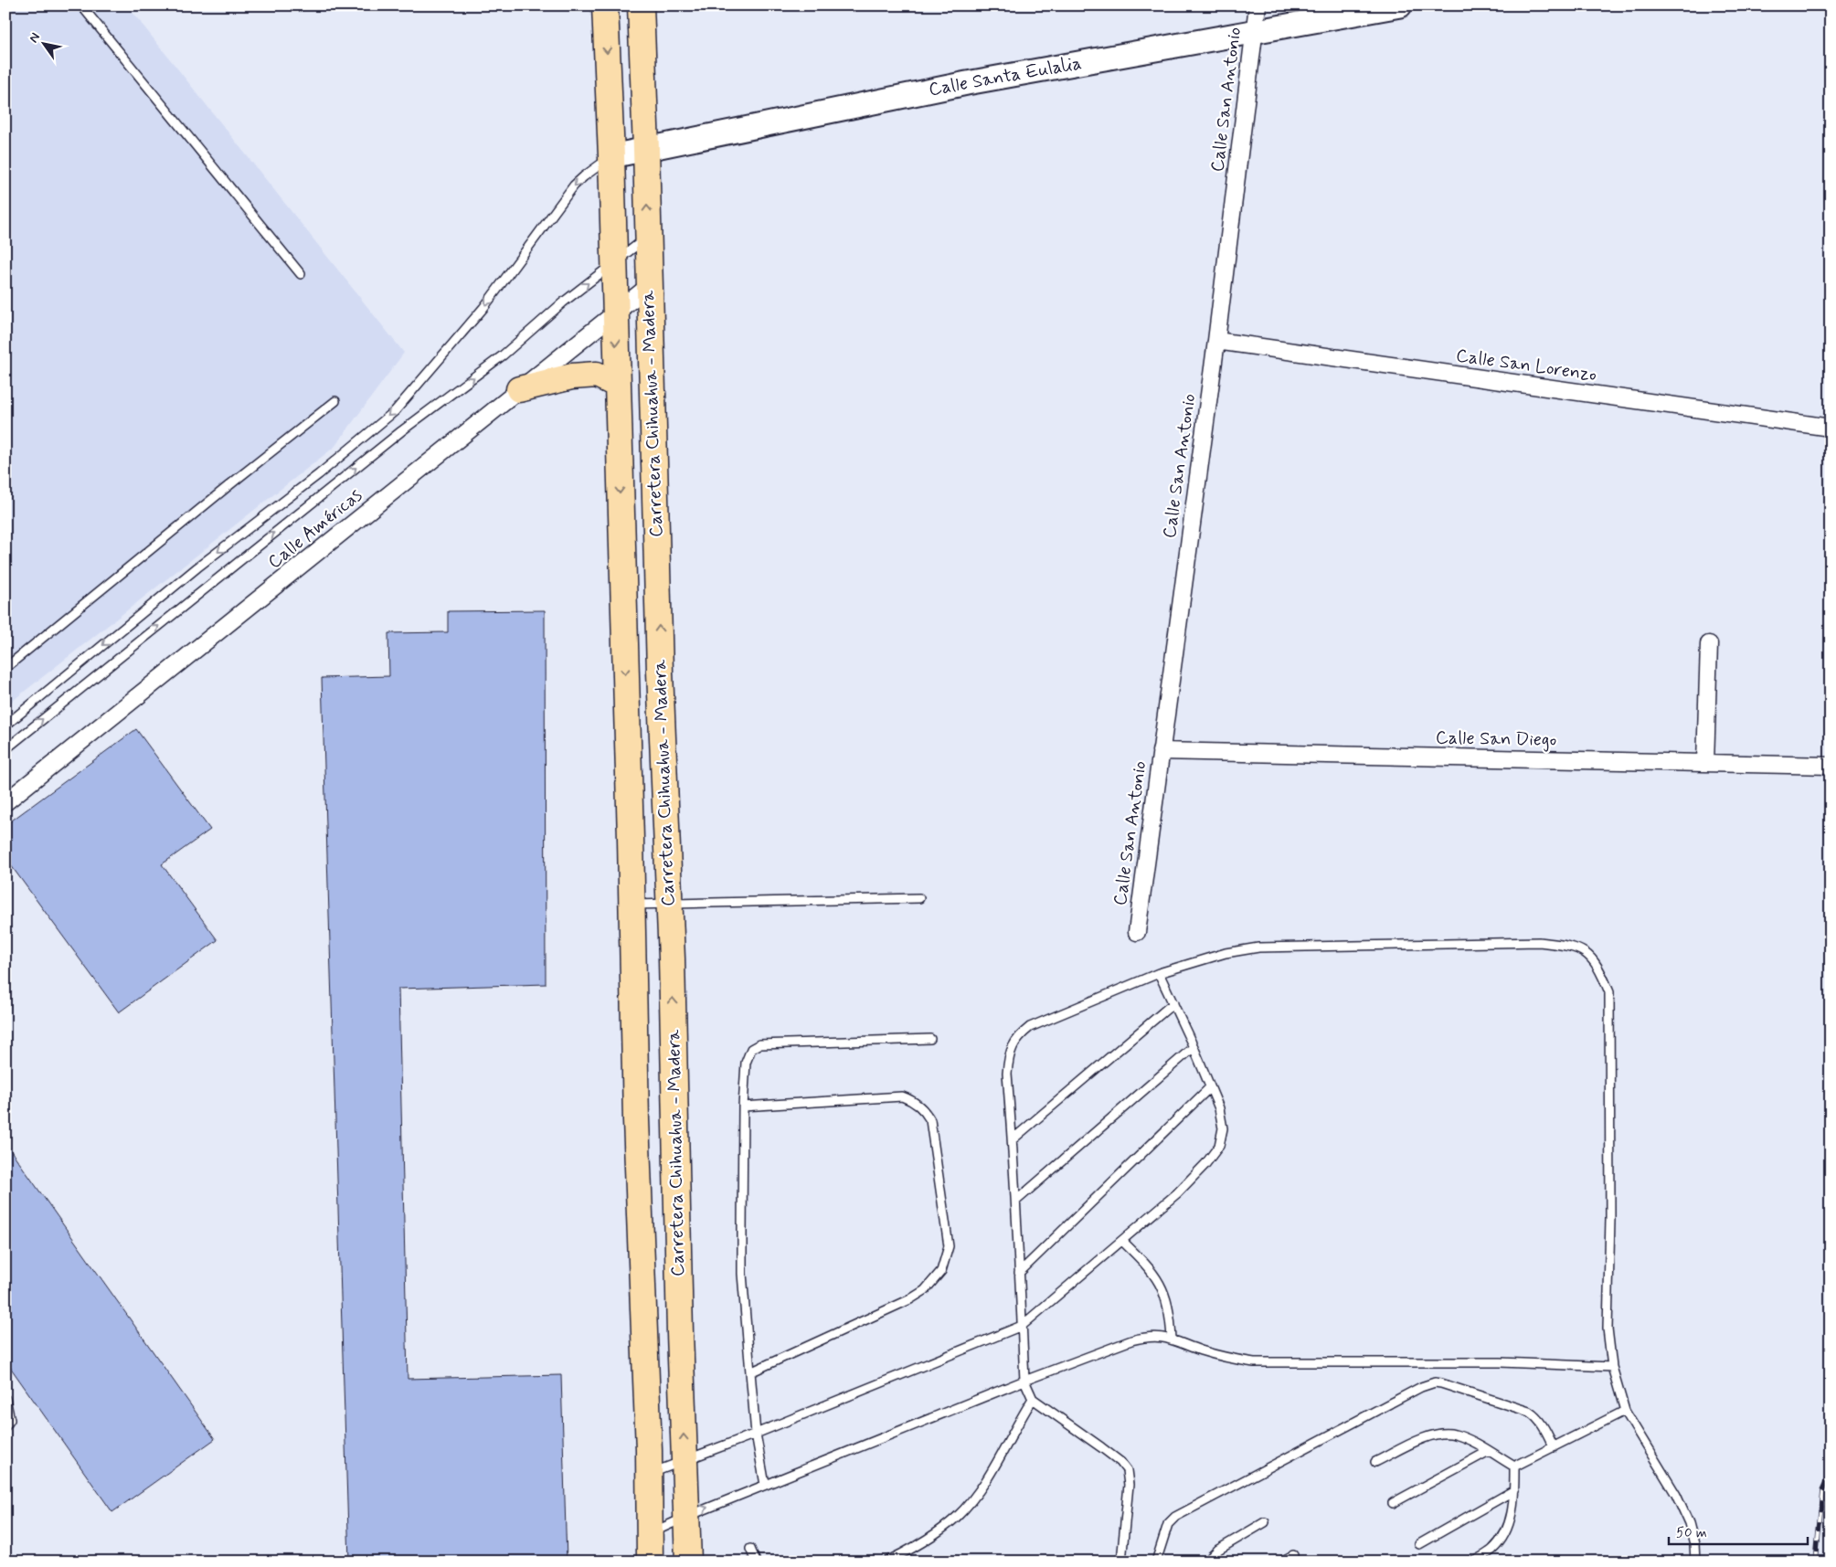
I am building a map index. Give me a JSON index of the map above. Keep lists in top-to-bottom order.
{
  "streets": {
    "highway": ["Carretera Chihuahua - Madera"],
    "street": [
      "Calle Santa Eulalia",
      "Calle San Antonio",
      "Calle San Lorenzo",
      "Calle Américas",
      "Calle San Diego"
    ]
  },
  "crossings": [
    ["Calle Santa Eulalia", "Calle San Antonio"],
    ["Calle Santa Eulalia", "Carretera Chihuahua - Madera"],
    ["Calle San Antonio", "Calle San Lorenzo"],
    ["Calle San Antonio", "Calle San Diego"],
    ["Carretera Chihuahua - Madera", "Calle Américas"]
  ],
  "scale_bar": "50 m",
  "north": "top left"
}
